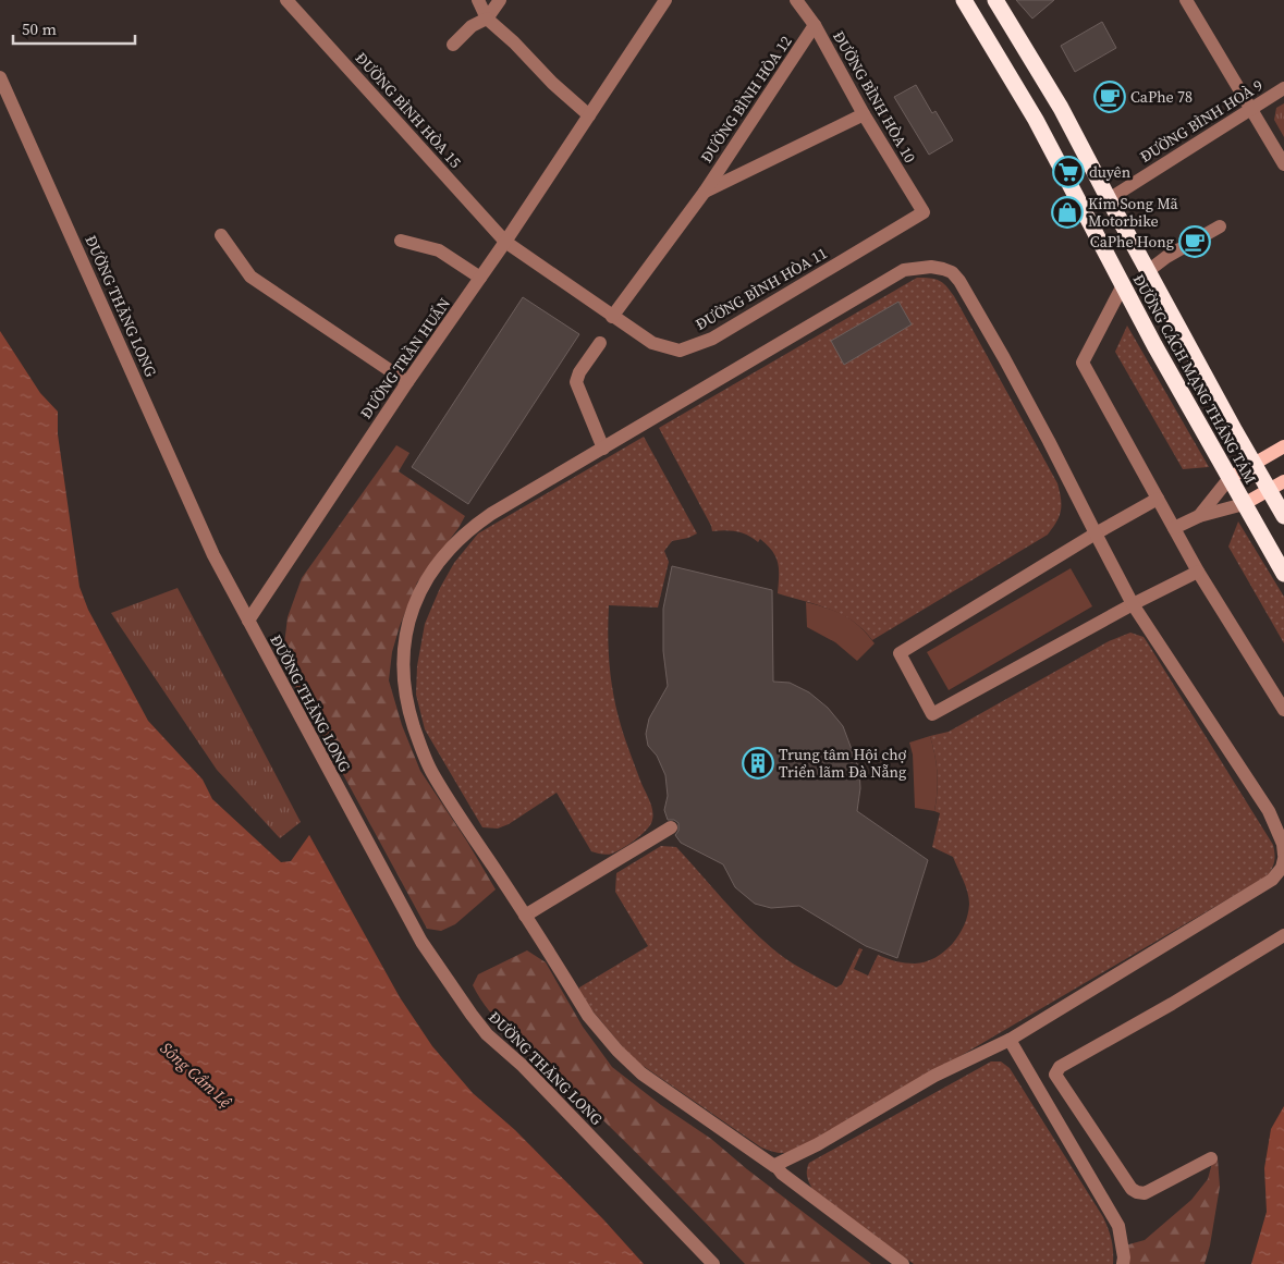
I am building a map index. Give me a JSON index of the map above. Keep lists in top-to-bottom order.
{
  "streets": {
    "highway": ["ĐƯỜNG CÁCH MẠNG THÁNG TÁM"],
    "street": [
      "ĐƯỜNG BÌNH HÒA 10",
      "ĐƯỜNG BÌNH HÒA 12",
      "ĐƯỜNG BÌNH HÒA 15",
      "ĐƯỜNG BÌNH HOÀ 9",
      "ĐƯỜNG BÌNH HÒA 11",
      "ĐƯỜNG THĂNG LONG",
      "ĐƯỜNG TRẦN HUẤN"
    ]
  },
  "crossings": [
    ["ĐƯỜNG BÌNH HÒA 10", "ĐƯỜNG BÌNH HÒA 12"],
    ["ĐƯỜNG BÌNH HÒA 10", "ĐƯỜNG BÌNH HÒA 11"],
    ["ĐƯỜNG BÌNH HÒA 12", "ĐƯỜNG BÌNH HÒA 11"],
    ["ĐƯỜNG BÌNH HÒA 15", "ĐƯỜNG BÌNH HÒA 11"],
    ["ĐƯỜNG BÌNH HÒA 15", "ĐƯỜNG TRẦN HUẤN"],
    ["ĐƯỜNG BÌNH HOÀ 9", "ĐƯỜNG CÁCH MẠNG THÁNG TÁM"],
    ["ĐƯỜNG BÌNH HÒA 11", "ĐƯỜNG TRẦN HUẤN"],
    ["ĐƯỜNG THĂNG LONG", "ĐƯỜNG TRẦN HUẤN"]
  ],
  "water": ["Sông Cẩm Lệ"],
  "places": {
    "cafe": ["CaPhe 78", "CaPhe Hong"],
    "supermarket": ["duyên"],
    "shop": ["Kim Song Mã Motorbike"],
    "building": ["Trung tâm Hội chợ Triển lãm Đà Nẵng"]
  },
  "scale_bar": "50 m"
}
